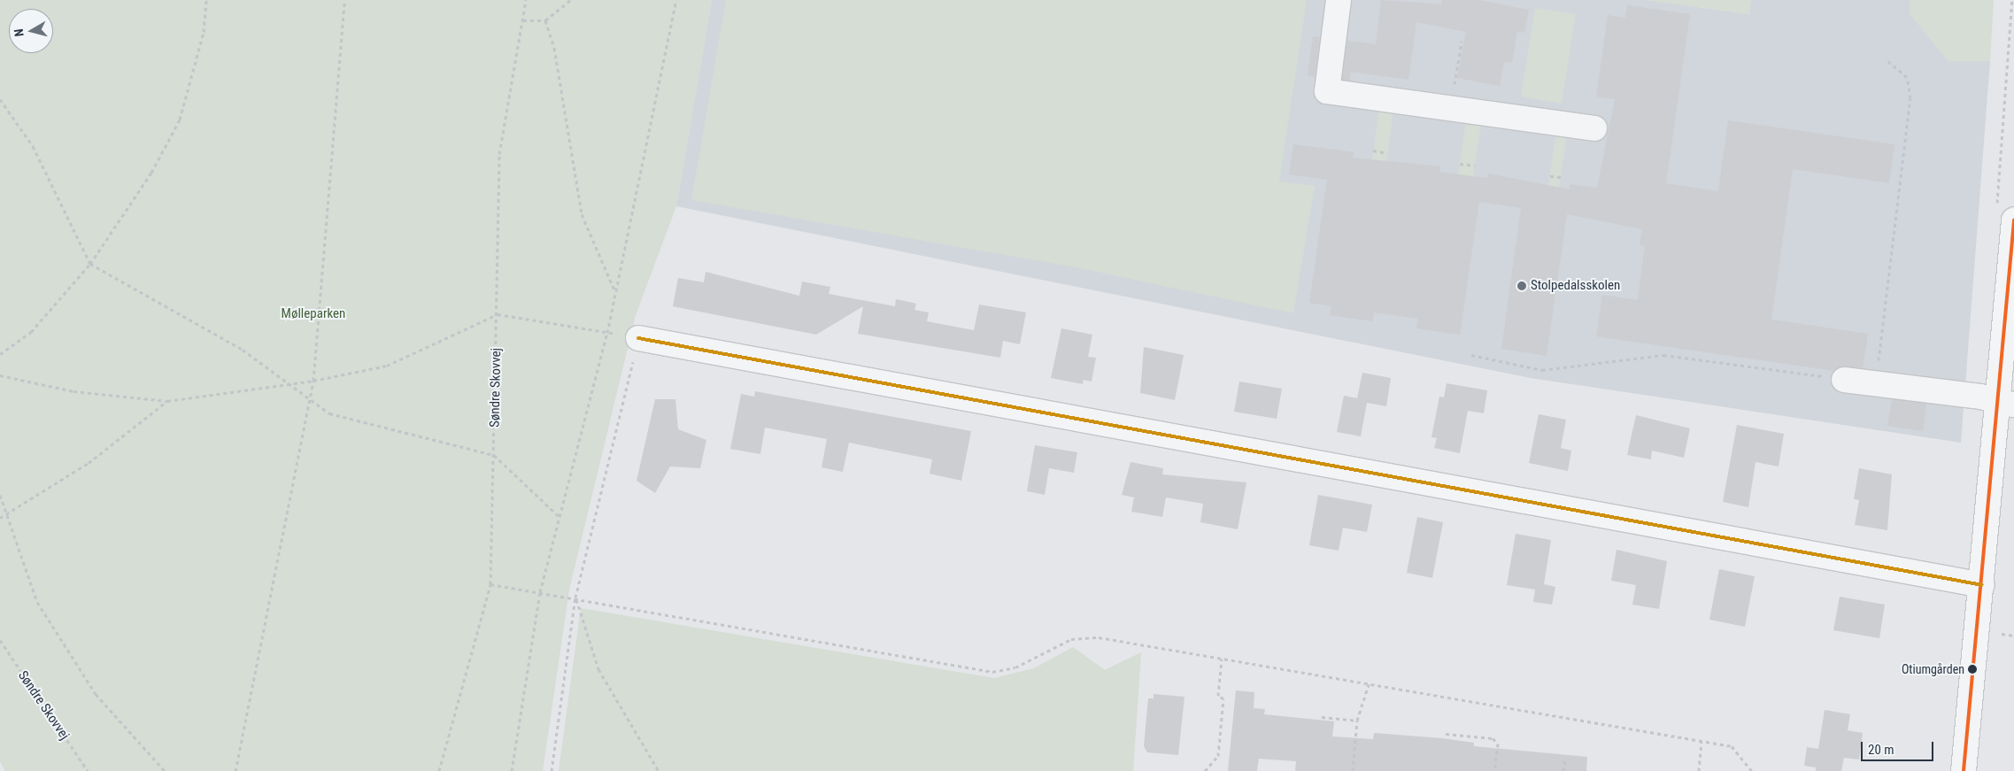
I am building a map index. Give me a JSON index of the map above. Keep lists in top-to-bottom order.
{
  "streets": {
    "path": ["Søndre Skovvej"]
  },
  "parks": ["Mølleparken"],
  "places": ["Stolpedalsskolen", "Otiumgården"],
  "scale_bar": "20 m",
  "north": "left"
}
